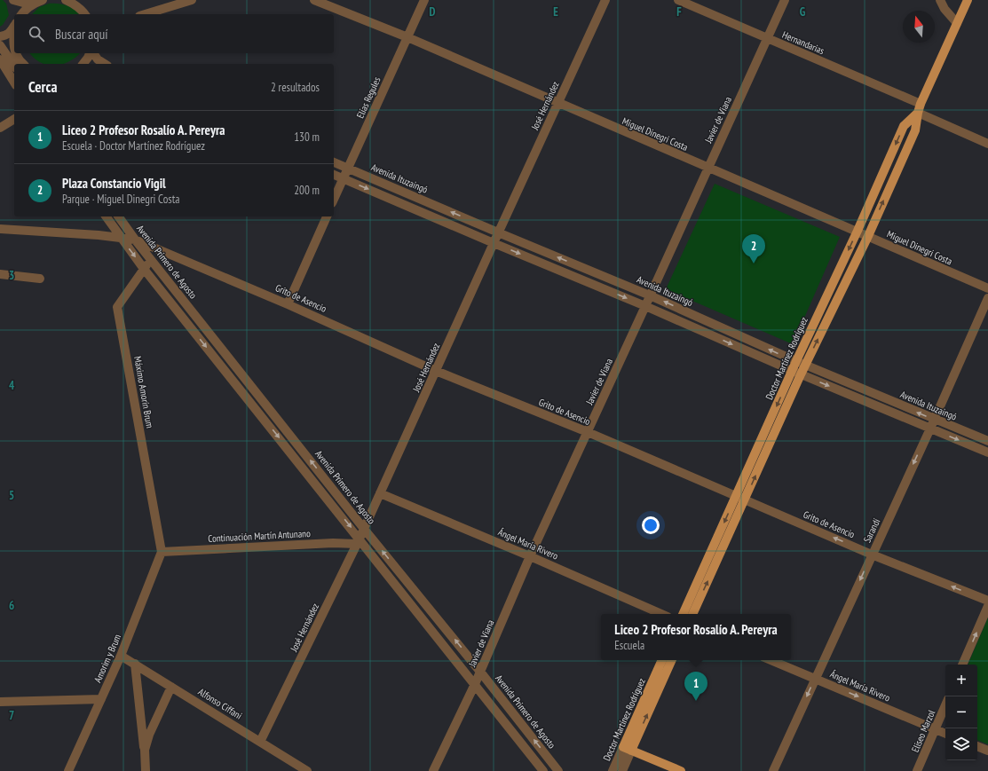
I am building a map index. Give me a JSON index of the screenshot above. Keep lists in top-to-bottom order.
{
  "streets": {
    "main road": ["Doctor Martínez Rodríguez"],
    "street": [
      "Hernandarias",
      "Elías Regules",
      "José Hernández",
      "Javier de Viana",
      "Miguel Dinegri Costa",
      "Avenida Ituzaingó",
      "Avenida Primero de Agosto",
      "Grito de Asencio",
      "Máximo Amorín Brum",
      "Sarandí",
      "Continuación Martín Antunano",
      "Ángel María Rivero",
      "Amorim y Brum",
      "Alfonso Ciffani",
      "Eliseo Marzol"
    ]
  },
  "crossings": [
    ["Hernandarias", "Javier de Viana"],
    ["Hernandarias", "Doctor Martínez Rodríguez"],
    ["Elías Regules", "Miguel Dinegri Costa"],
    ["Elías Regules", "Avenida Ituzaingó"],
    ["José Hernández", "Miguel Dinegri Costa"],
    ["José Hernández", "Avenida Ituzaingó"],
    ["José Hernández", "Avenida Primero de Agosto"],
    ["José Hernández", "Grito de Asencio"],
    ["José Hernández", "Continuación Martín Antunano"],
    ["José Hernández", "Ángel María Rivero"],
    ["José Hernández", "Alfonso Ciffani"],
    ["Javier de Viana", "Miguel Dinegri Costa"],
    ["Javier de Viana", "Avenida Ituzaingó"],
    ["Javier de Viana", "Avenida Primero de Agosto"],
    ["Javier de Viana", "Grito de Asencio"],
    ["Javier de Viana", "Ángel María Rivero"],
    ["Miguel Dinegri Costa", "Doctor Martínez Rodríguez"],
    ["Avenida Ituzaingó", "Doctor Martínez Rodríguez"],
    ["Avenida Ituzaingó", "Sarandí"],
    ["Avenida Primero de Agosto", "Grito de Asencio"],
    ["Avenida Primero de Agosto", "Máximo Amorín Brum"],
    ["Grito de Asencio", "Doctor Martínez Rodríguez"],
    ["Grito de Asencio", "Máximo Amorín Brum"],
    ["Grito de Asencio", "Sarandí"],
    ["Máximo Amorín Brum", "Continuación Martín Antunano"],
    ["Máximo Amorín Brum", "Amorim y Brum"],
    ["Sarandí", "Ángel María Rivero"],
    ["Continuación Martín Antunano", "Amorim y Brum"],
    ["Ángel María Rivero", "Eliseo Marzol"],
    ["Amorim y Brum", "Alfonso Ciffani"]
  ],
  "one_way": ["Sarandí"],
  "north": "top",
  "page": {
    "search": "Buscar aquí",
    "heading": ["Cerca", "2 resultados"],
    "list": [
      {
        "mark": "1",
        "name": "Liceo 2 Profesor Rosalío A. Pereyra",
        "note": "Escuela · Doctor Martínez Rodríguez",
        "value": "130 m"
      },
      {
        "mark": "2",
        "name": "Plaza Constancio Vigil",
        "note": "Parque · Miguel Dinegri Costa",
        "value": "200 m"
      }
    ],
    "pins": ["2", "1"],
    "popup": ["Liceo 2 Profesor Rosalío A. Pereyra", "Escuela"],
    "map_buttons": ["+", "−"]
  },
  "grid": {
    "columns": [
      "D",
      "E",
      "F",
      "G"
    ],
    "rows": [
      "3",
      "4",
      "5",
      "6",
      "7"
    ]
  }
}
